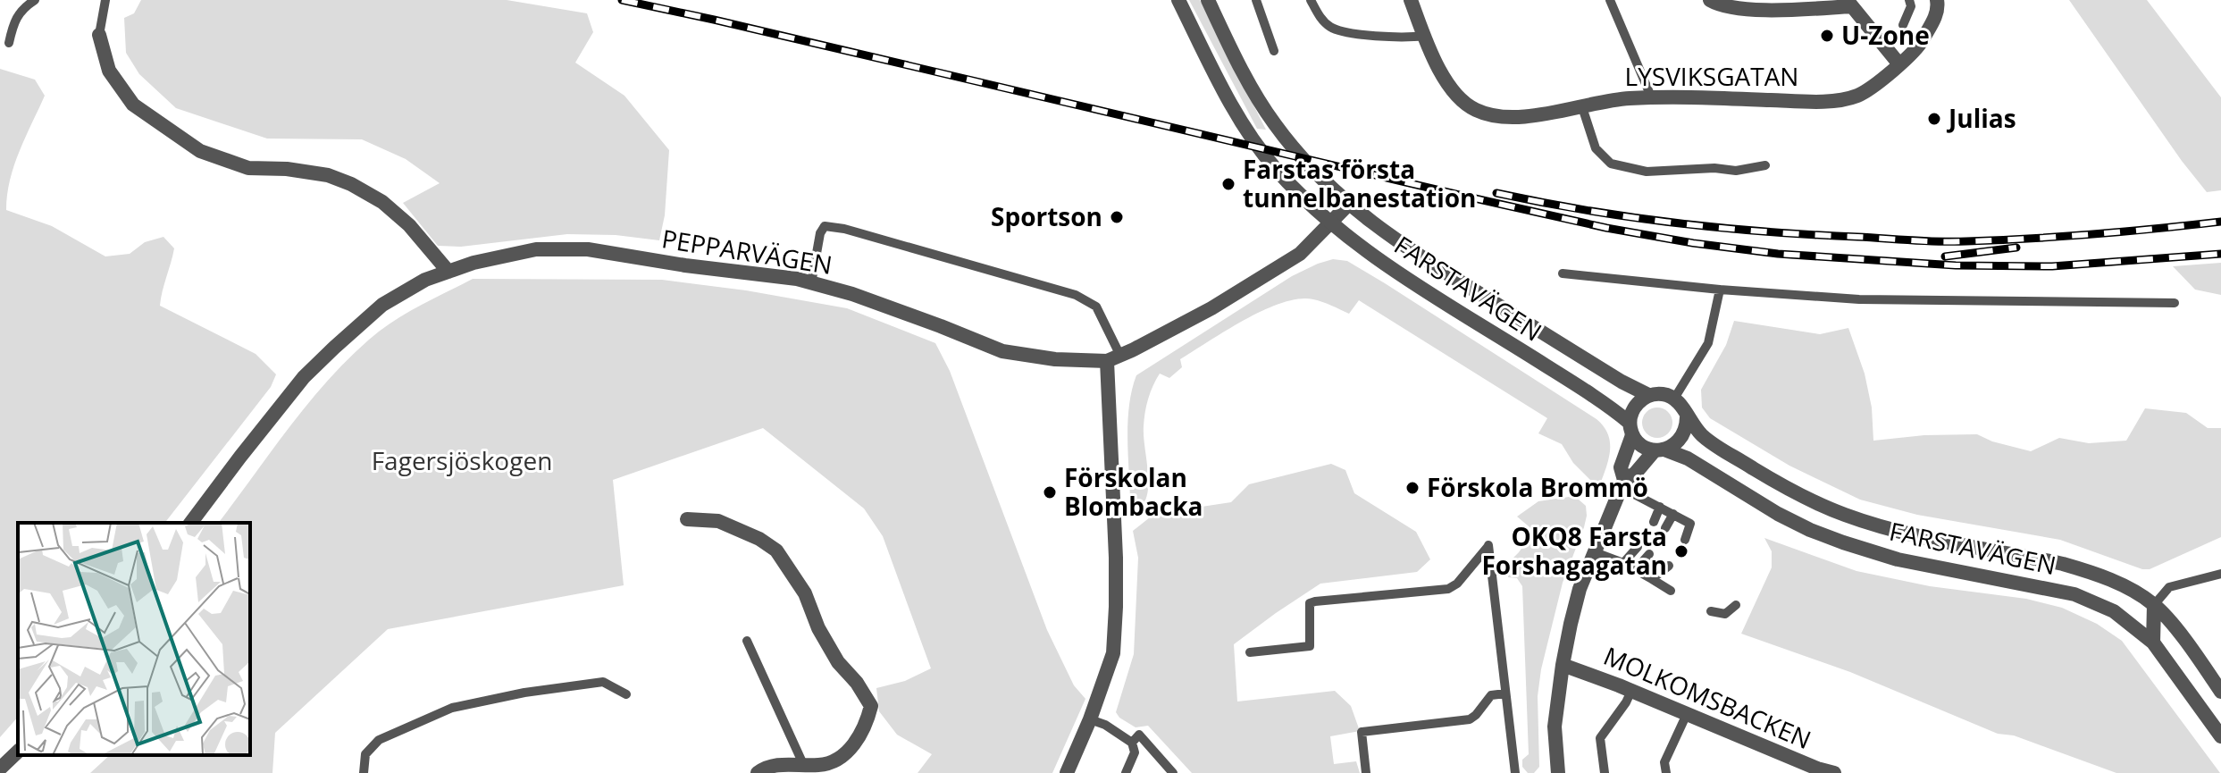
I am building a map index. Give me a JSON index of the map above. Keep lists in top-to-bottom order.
{
  "streets": {
    "street": [
      "LYSVIKSGATAN",
      "PEPPARVÄGEN",
      "FARSTAVÄGEN",
      "MOLKOMSBACKEN"
    ]
  },
  "crossings": [
    ["PEPPARVÄGEN", "FARSTAVÄGEN"]
  ],
  "parks": ["Fagersjöskogen"],
  "places": [
    "U-Zone",
    "Julias",
    "Farstas första tunnelbanestation",
    "Sportson",
    "Förskola Brommö",
    "Förskolan Blombacka",
    "OKQ8 Farsta Forshagagatan"
  ]
}
